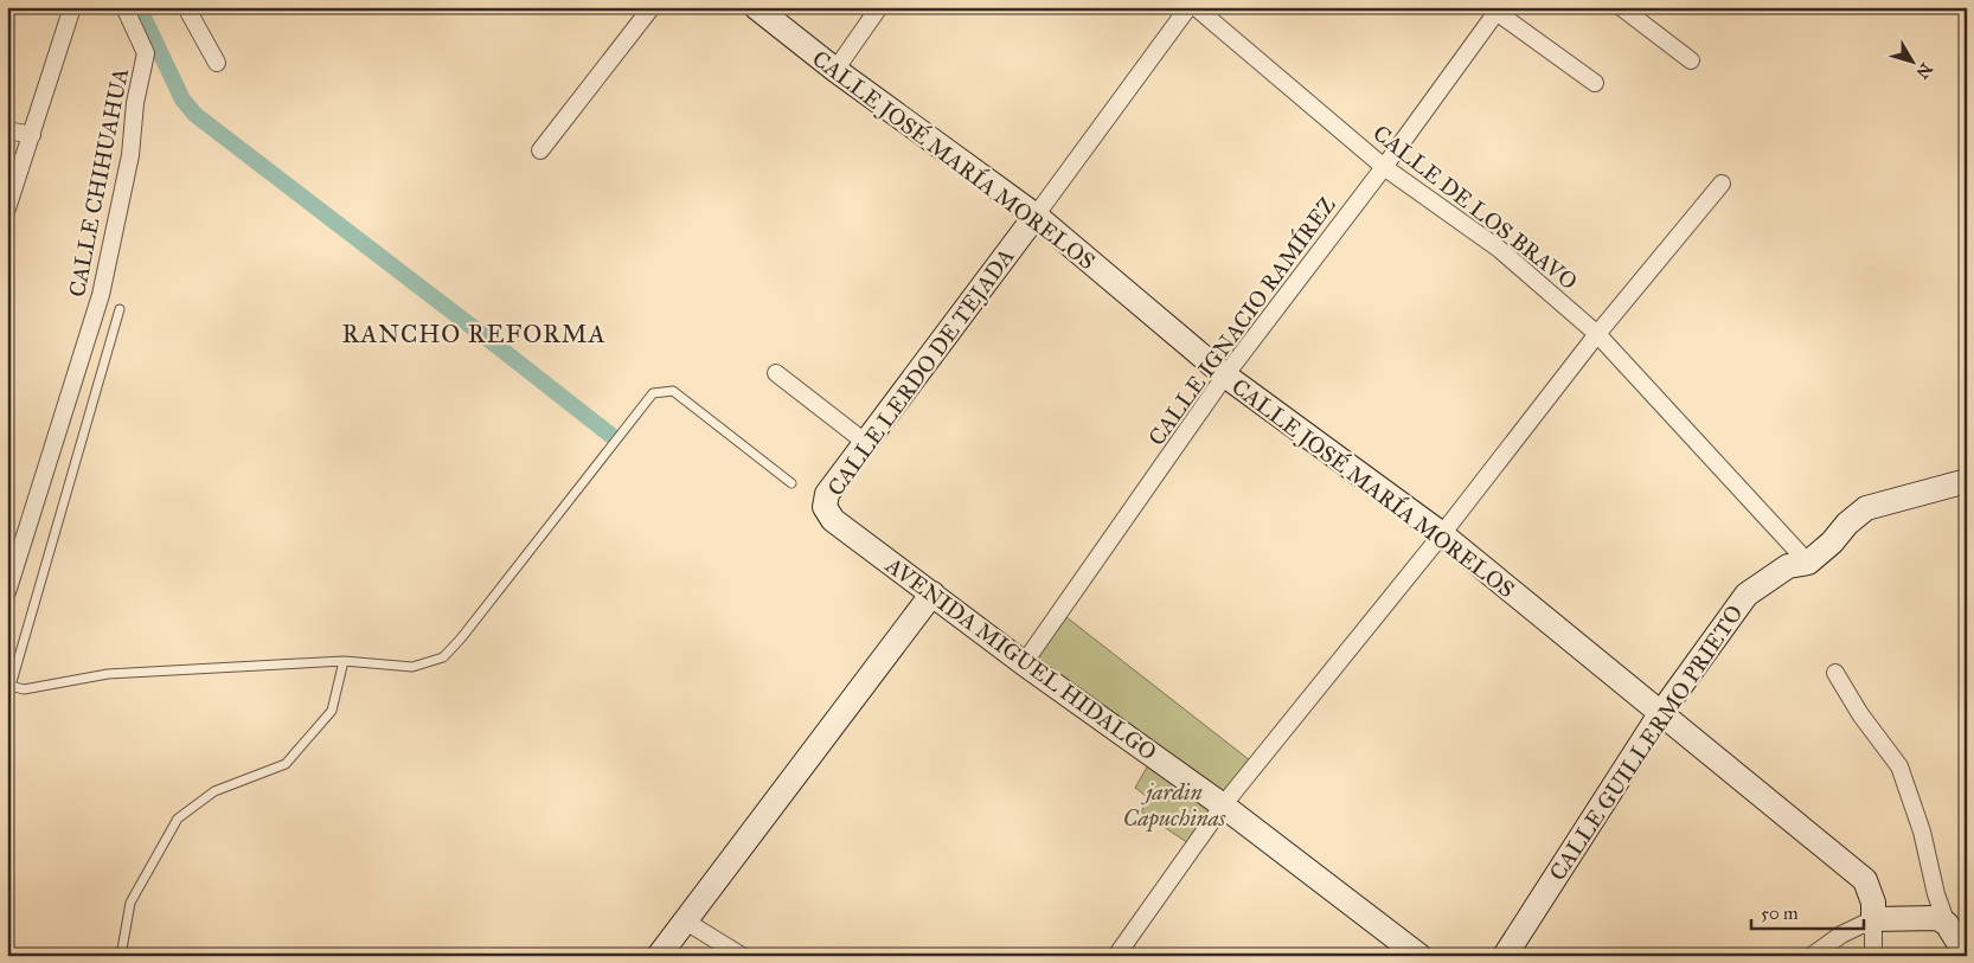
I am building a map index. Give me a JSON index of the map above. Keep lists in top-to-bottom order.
{
  "streets": {
    "street": [
      "CALLE JOSÉ MARÍA MORELOS",
      "CALLE CHIHUAHUA",
      "CALLE DE LOS BRAVO",
      "CALLE IGNACIO RAMÍREZ",
      "CALLE LERDO DE TEJADA",
      "AVENIDA MIGUEL HIDALGO",
      "CALLE GUILLERMO PRIETO"
    ]
  },
  "crossings": [
    ["CALLE JOSÉ MARÍA MORELOS", "CALLE IGNACIO RAMÍREZ"],
    ["CALLE JOSÉ MARÍA MORELOS", "CALLE LERDO DE TEJADA"],
    ["CALLE JOSÉ MARÍA MORELOS", "CALLE GUILLERMO PRIETO"],
    ["CALLE DE LOS BRAVO", "CALLE IGNACIO RAMÍREZ"],
    ["CALLE DE LOS BRAVO", "CALLE GUILLERMO PRIETO"],
    ["CALLE IGNACIO RAMÍREZ", "AVENIDA MIGUEL HIDALGO"],
    ["CALLE LERDO DE TEJADA", "AVENIDA MIGUEL HIDALGO"]
  ],
  "districts": ["RANCHO REFORMA"],
  "parks": ["jardin Capuchinas"],
  "scale_bar": "50 m",
  "north": "bottom right"
}
